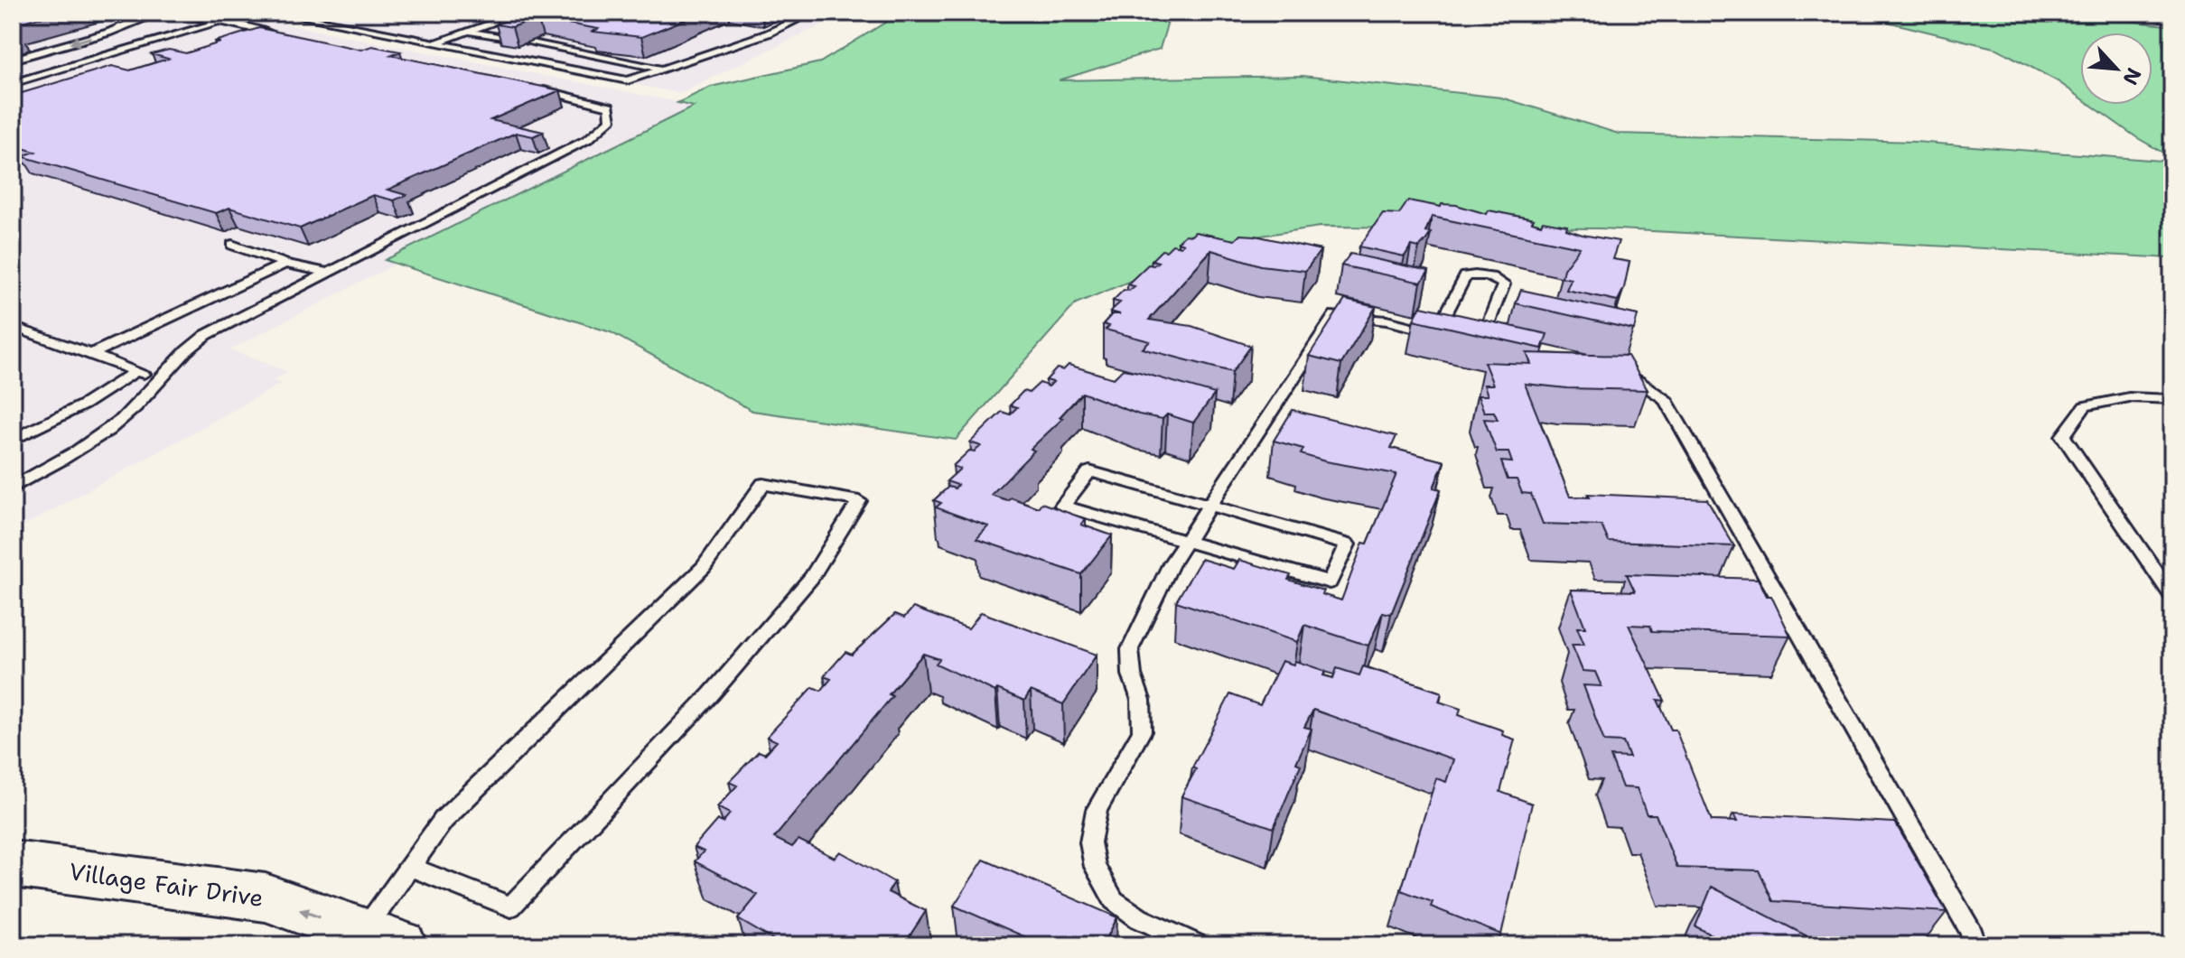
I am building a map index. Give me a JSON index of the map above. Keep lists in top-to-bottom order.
{
  "streets": {
    "street": ["Village Fair Drive"]
  },
  "one_way": ["Village Fair Drive"],
  "north": "bottom right"
}
